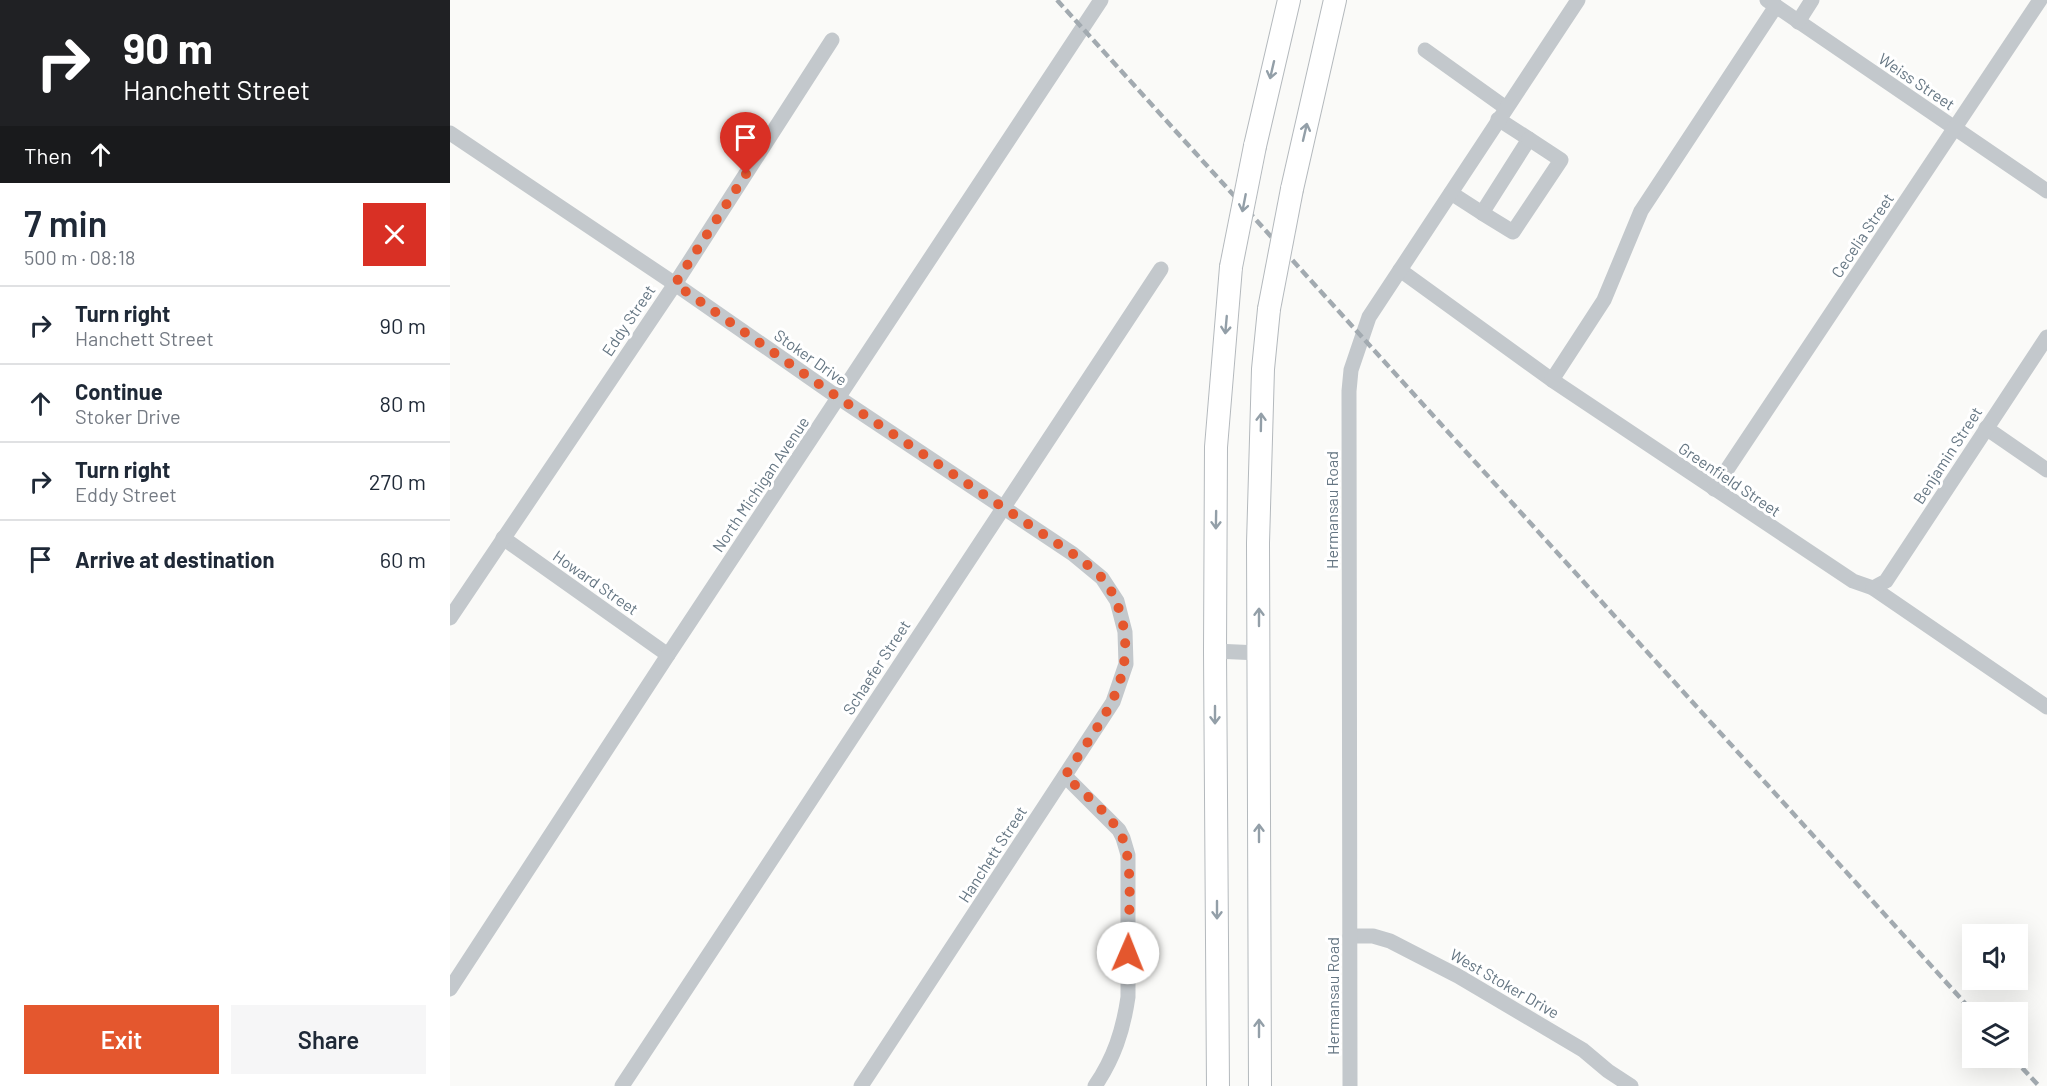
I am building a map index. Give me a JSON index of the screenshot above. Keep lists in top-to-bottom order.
{
  "streets": {
    "street": [
      "Weiss Street",
      "Cecelia Street",
      "Eddy Street",
      "Stoker Drive",
      "Benjamin Street",
      "Greenfield Street",
      "North Michigan Avenue",
      "Hermansau Road",
      "Howard Street",
      "Schaefer Street",
      "Hanchett Street",
      "West Stoker Drive"
    ]
  },
  "crossings": [
    ["Weiss Street", "Cecelia Street"],
    ["Cecelia Street", "Greenfield Street"],
    ["Eddy Street", "Stoker Drive"],
    ["Eddy Street", "Howard Street"],
    ["Stoker Drive", "North Michigan Avenue"],
    ["Stoker Drive", "Schaefer Street"],
    ["Stoker Drive", "Hanchett Street"],
    ["Benjamin Street", "Greenfield Street"],
    ["Greenfield Street", "Hermansau Road"],
    ["North Michigan Avenue", "Howard Street"],
    ["Hermansau Road", "West Stoker Drive"]
  ],
  "page": {
    "turn": ["90 m", "Hanchett Street"],
    "then": "Then",
    "heading": ["7 min", "500 m · 08:18"],
    "list": [
      {
        "name": "Turn right",
        "note": "Hanchett Street",
        "value": "90 m"
      },
      {
        "name": "Continue",
        "note": "Stoker Drive",
        "value": "80 m"
      },
      {
        "name": "Turn right",
        "note": "Eddy Street",
        "value": "270 m"
      },
      {
        "name": "Arrive at destination",
        "value": "60 m"
      }
    ],
    "buttons": ["Exit", "Share"]
  }
}
